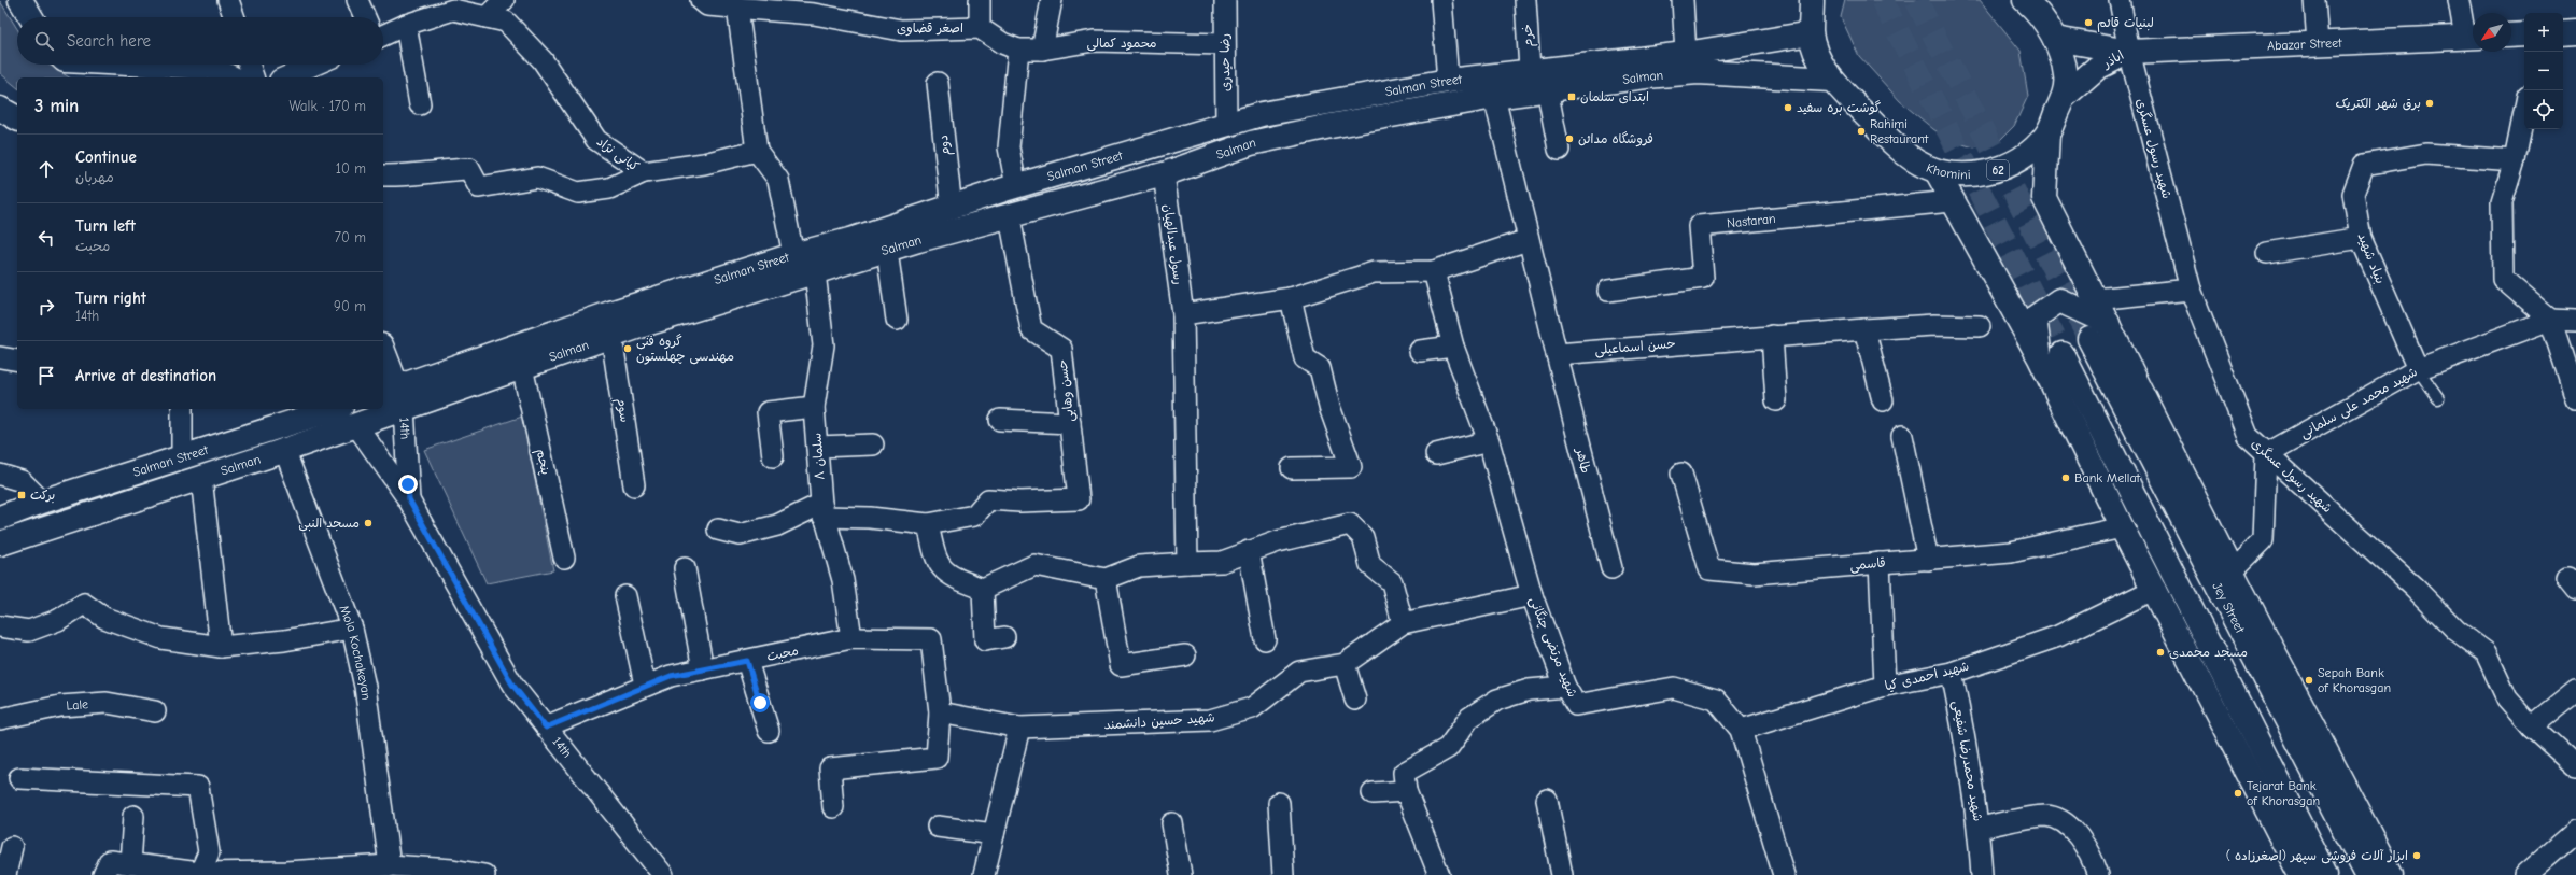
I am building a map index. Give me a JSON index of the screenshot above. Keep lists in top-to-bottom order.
{
  "streets": {
    "main road": [
      "Abazar Street",
      "اباذر",
      "Salman",
      "Salman Street",
      "Khomini",
      "62",
      "Jey Street"
    ],
    "street": [
      "اصغر قضاوی",
      "خرم",
      "محمود کمالی",
      "رضا حیدری",
      "دوم",
      "شهید رسول عسگری",
      "کیانی نژاد",
      "Nastaran",
      "رسول عبدالهیان",
      "بنیاد شهید",
      "حسن اسماعیلی",
      "حسن وهابی",
      "شهید محمد علی سلمانی",
      "سوم",
      "14th",
      "سلمان ۸",
      "طاهر",
      "پنجم",
      "قاسمی",
      "شهید مرتضی چنگانی",
      "Mola Kochakeyan",
      "محبت",
      "شهید احمدی کیا",
      "Lale",
      "شهید حسین دانشمند",
      "شهید محمدرضا شفیعی"
    ]
  },
  "crossings": [
    ["اصغر قضاوی", "محمود کمالی"],
    ["خرم", "Salman Street"],
    ["محمود کمالی", "رضا حیدری"],
    ["Abazar Street", "اباذر"],
    ["Abazar Street", "شهید رسول عسگری"],
    ["اباذر", "شهید رسول عسگری"],
    ["اباذر", "Khomini"],
    ["رضا حیدری", "Salman Street"],
    ["Salman", "Salman Street"],
    ["Salman", "دوم"],
    ["Salman", "Khomini"],
    ["Salman", "رسول عبدالهیان"],
    ["Salman", "حسن وهابی"],
    ["Salman", "سوم"],
    ["Salman", "14th"],
    ["Salman", "سلمان ۸"],
    ["Salman", "پنجم"],
    ["Salman", "Mola Kochakeyan"],
    ["Salman Street", "دوم"],
    ["Salman Street", "Khomini"],
    ["Salman Street", "14th"],
    ["شهید رسول عسگری", "شهید محمد علی سلمانی"],
    ["بنیاد شهید", "شهید محمد علی سلمانی"],
    ["حسن اسماعیلی", "طاهر"],
    ["14th", "محبت"],
    ["سلمان ۸", "محبت"],
    ["شهید مرتضی چنگانی", "شهید احمدی کیا"],
    ["شهید مرتضی چنگانی", "شهید حسین دانشمند"],
    ["محبت", "شهید حسین دانشمند"],
    ["شهید احمدی کیا", "شهید محمدرضا شفیعی"]
  ],
  "places": {
    "other": [
      "لبنیات قائم",
      "برق شهر الکتریک",
      "گوشت بره سفید",
      "Rahimi Restaurant",
      "فروشگاه مدائن",
      "گروه فنی مهندسی چهلستون",
      "Bank Mellat",
      "مسجد النبی",
      "مسجد محمدی",
      "Sepah Bank of Khorasgan",
      "Tejarat Bank of Khorasgan",
      "ابزار آلات فروشی سپهر (اصغرزاده )"
    ],
    "transit": ["ابتدای سلمان", "برکت"]
  },
  "north": "bottom left",
  "page": {
    "map_buttons": ["+", "−"],
    "search": "Search here",
    "heading": ["3 min", "Walk · 170 m"],
    "list": [
      ["Continue", "مهربان", "10 m"],
      ["Turn left", "محبت", "70 m"],
      ["Turn right", "14th", "90 m"],
      "Arrive at destination"
    ]
  }
}
